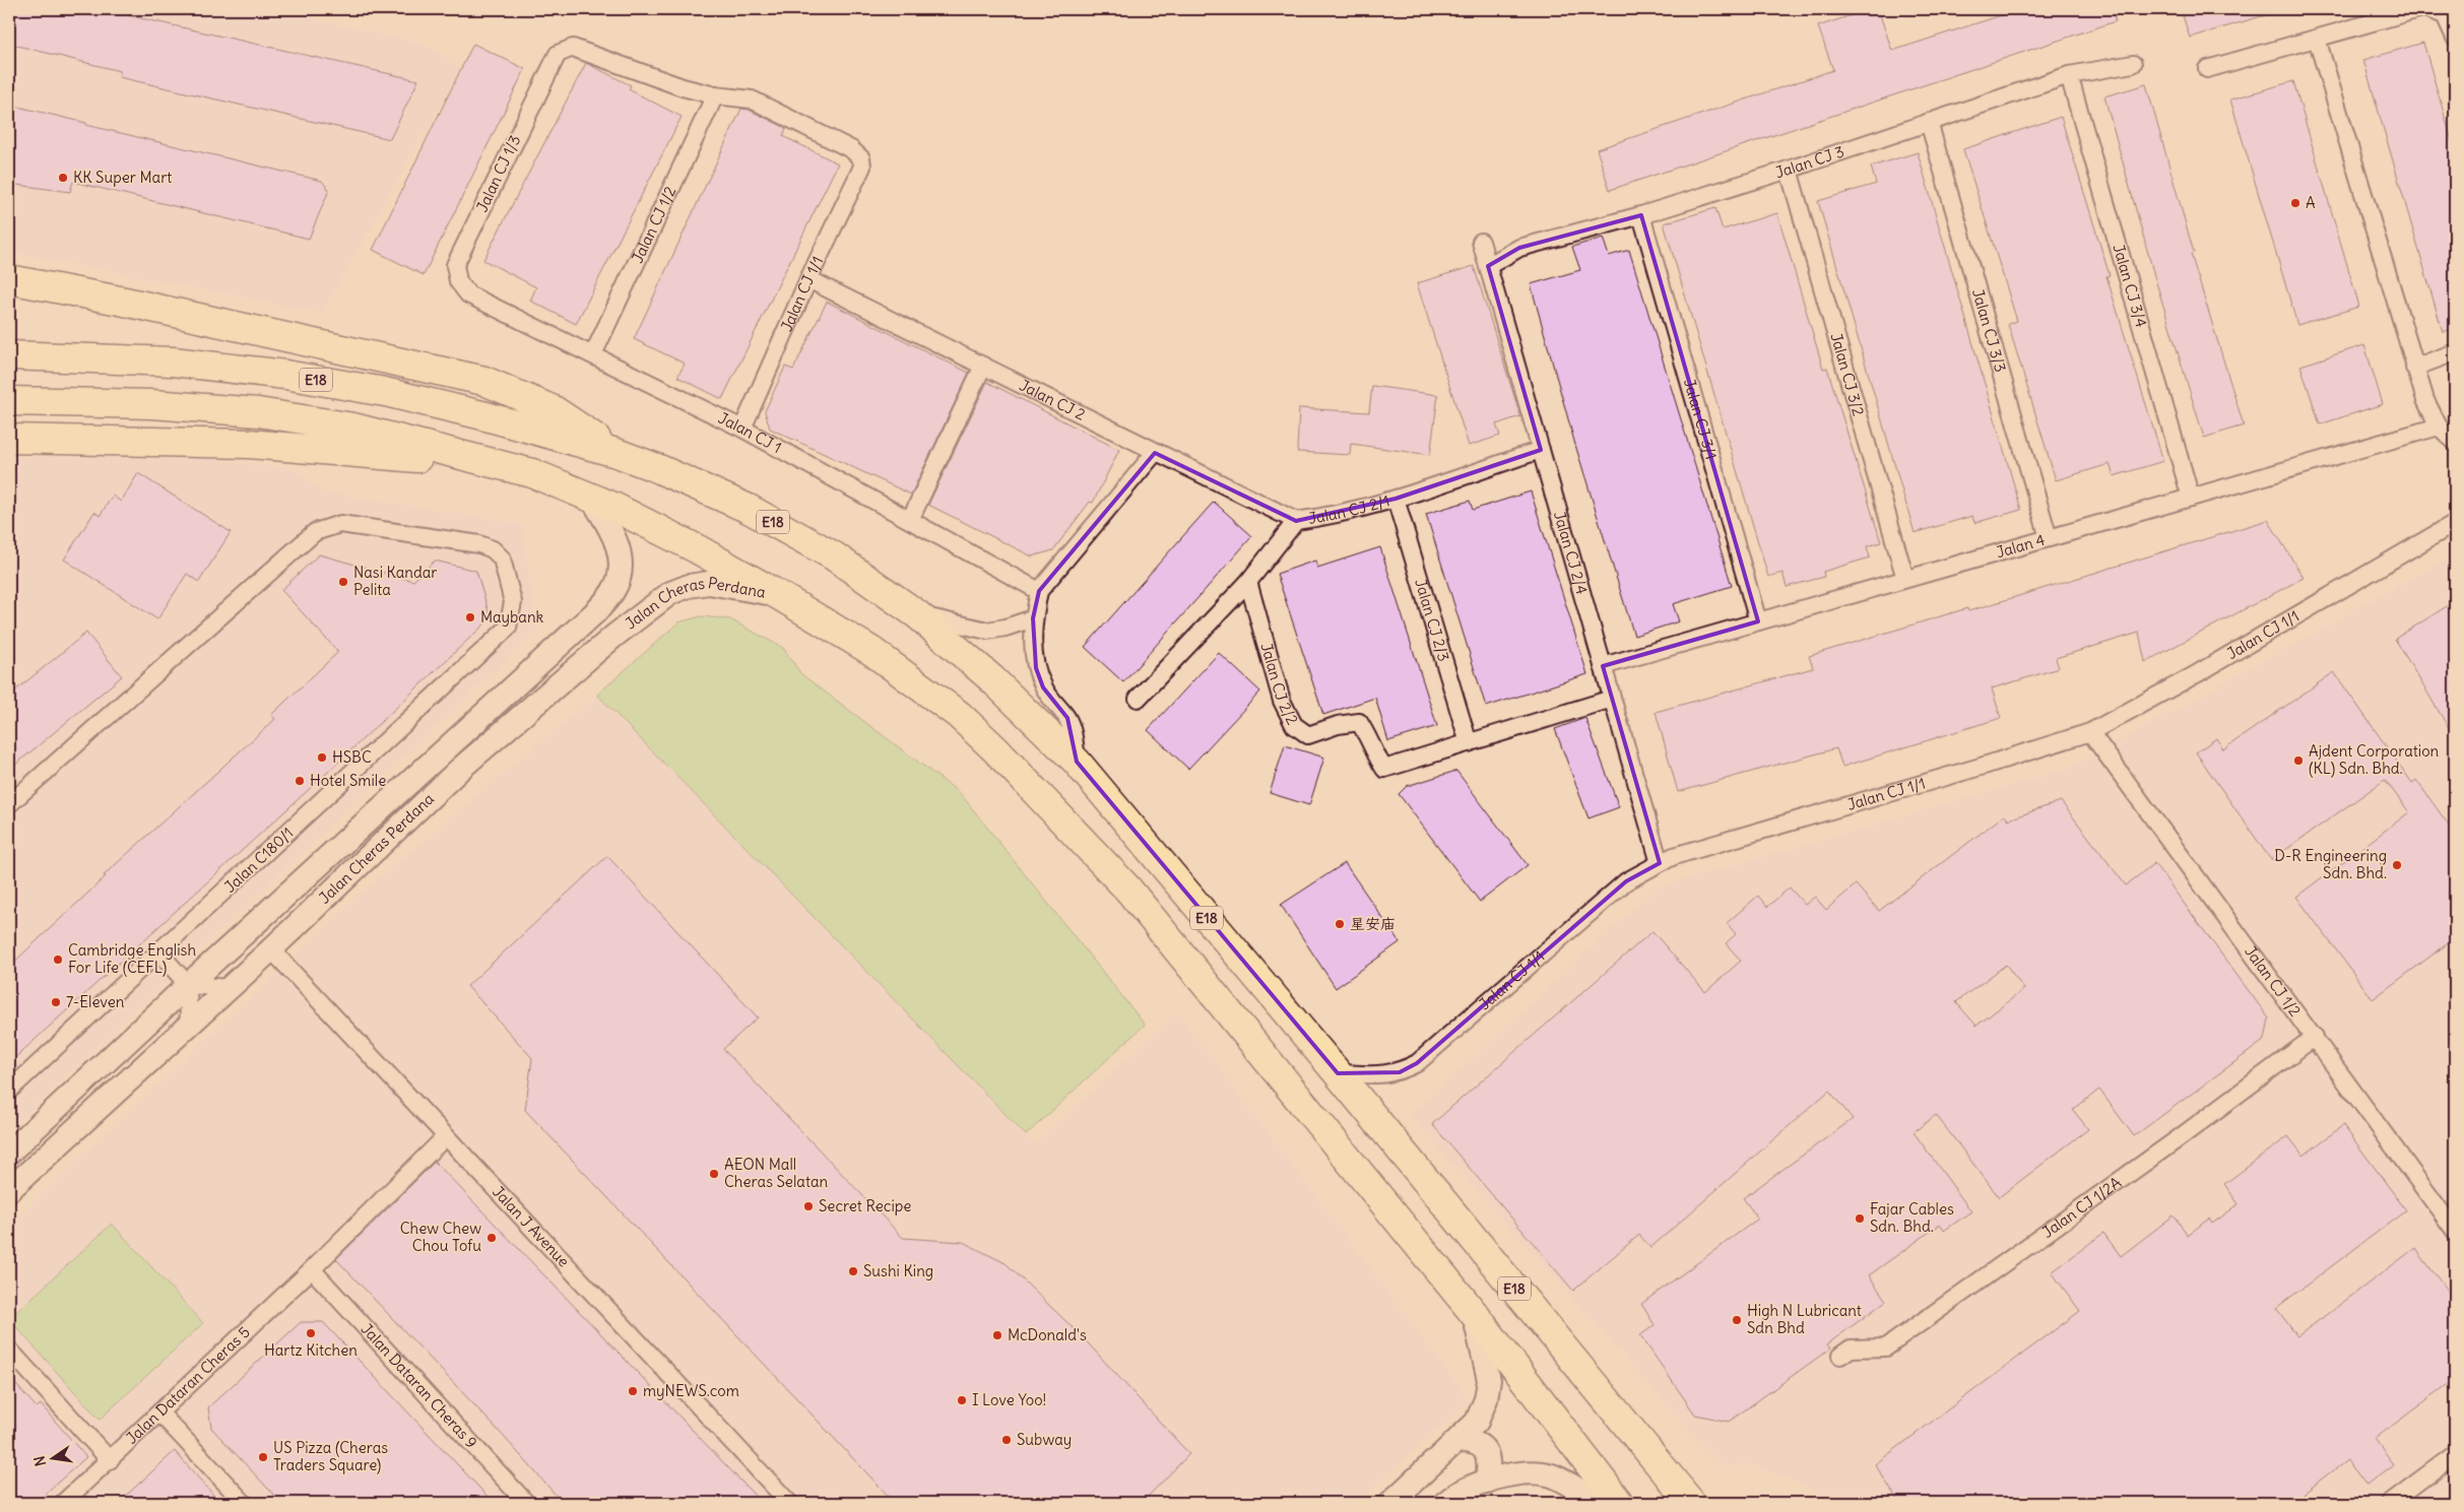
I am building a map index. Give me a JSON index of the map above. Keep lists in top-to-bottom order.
{
  "streets": {
    "highway": ["E18"],
    "street": [
      "Jalan CJ 3",
      "Jalan CJ 1/3",
      "Jalan CJ 1/2",
      "Jalan CJ 3/4",
      "Jalan CJ 1/1",
      "Jalan CJ 3/3",
      "Jalan CJ 3/2",
      "Jalan CJ 2",
      "Jalan CJ 3/1",
      "Jalan CJ 1",
      "Jalan CJ 2/1",
      "Jalan 4",
      "Jalan CJ 2/4",
      "Jalan Cheras Perdana",
      "Jalan CJ 2/3",
      "Jalan CJ 2/2",
      "Jalan C180/1",
      "Jalan CJ 1/2A",
      "Jalan J Avenue",
      "Jalan Dataran Cheras 5",
      "Jalan Dataran Cheras 9"
    ]
  },
  "crossings": [
    ["Jalan CJ 3", "Jalan CJ 3/4"],
    ["Jalan CJ 3", "Jalan CJ 3/3"],
    ["Jalan CJ 3", "Jalan CJ 3/2"],
    ["Jalan CJ 3", "Jalan CJ 3/1"],
    ["Jalan CJ 3", "Jalan CJ 2/4"],
    ["Jalan CJ 1/3", "Jalan CJ 1/2"],
    ["Jalan CJ 1/3", "Jalan CJ 1/1"],
    ["Jalan CJ 1/3", "Jalan CJ 1"],
    ["Jalan CJ 1/2", "Jalan CJ 1/1"],
    ["Jalan CJ 1/2", "Jalan CJ 1"],
    ["Jalan CJ 1/2", "Jalan CJ 1/2A"],
    ["Jalan CJ 3/4", "Jalan 4"],
    ["Jalan CJ 1/1", "E18"],
    ["Jalan CJ 1/1", "Jalan CJ 2"],
    ["Jalan CJ 1/1", "Jalan CJ 1"],
    ["Jalan CJ 1/1", "Jalan CJ 2/4"],
    ["Jalan CJ 3/3", "Jalan 4"],
    ["Jalan CJ 3/2", "Jalan 4"],
    ["Jalan CJ 2", "Jalan CJ 2/1"],
    ["Jalan CJ 3/1", "Jalan 4"],
    ["Jalan CJ 2/1", "Jalan CJ 2/4"],
    ["Jalan CJ 2/1", "Jalan CJ 2/3"],
    ["Jalan CJ 2/1", "Jalan CJ 2/2"],
    ["Jalan 4", "Jalan CJ 2/4"],
    ["Jalan Cheras Perdana", "Jalan J Avenue"],
    ["Jalan CJ 2/3", "Jalan CJ 2/2"],
    ["Jalan J Avenue", "Jalan Dataran Cheras 5"],
    ["Jalan Dataran Cheras 5", "Jalan Dataran Cheras 9"]
  ],
  "places": [
    "KK Super Mart",
    "A",
    "Nasi Kandar Pelita",
    "Maybank",
    "HSBC",
    "Ajdent Corporation (KL) Sdn. Bhd.",
    "Hotel Smile",
    "D-R Engineering Sdn. Bhd.",
    "星安庙",
    "Cambridge English For Life (CEFL)",
    "7-Eleven",
    "AEON Mall Cheras Selatan",
    "Secret Recipe",
    "Fajar Cables Sdn. Bhd.",
    "Chew Chew Chou Tofu",
    "Sushi King",
    "High N Lubricant Sdn Bhd",
    "Hartz Kitchen",
    "McDonald's",
    "myNEWS.com",
    "I Love Yoo!",
    "Subway",
    "US Pizza (Cheras Traders Square)"
  ],
  "north": "left"
}
